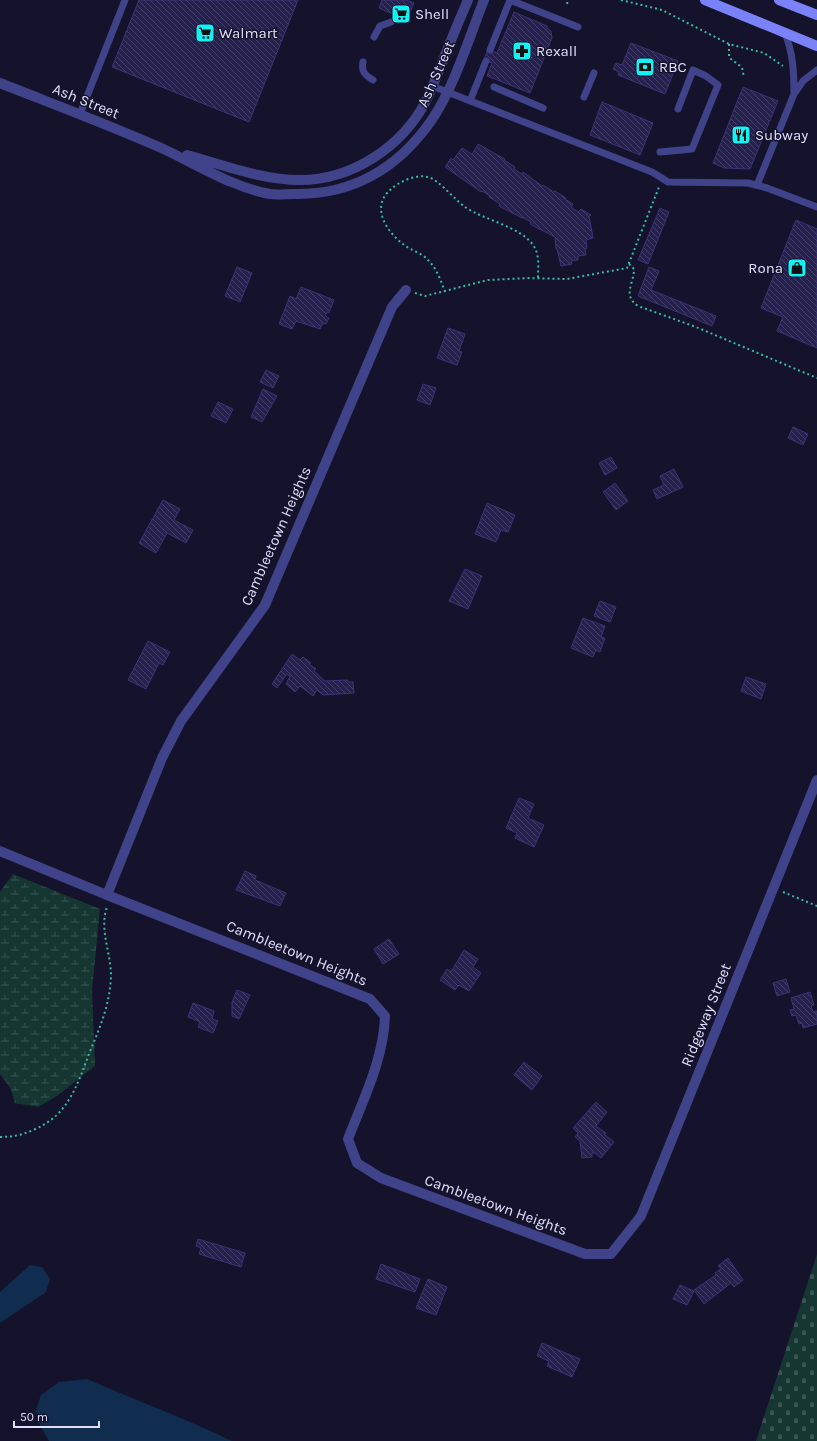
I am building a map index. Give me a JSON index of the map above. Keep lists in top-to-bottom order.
{
  "streets": {
    "street": ["Ash Street", "Cambleetown Heights", "Ridgeway Street"]
  },
  "crossings": [
    ["Cambleetown Heights", "Ridgeway Street"]
  ],
  "places": {
    "supermarket": ["Shell", "Walmart"],
    "pharmacy": ["Rexall"],
    "bank": ["RBC"],
    "restaurant": ["Subway"],
    "shop": ["Rona"]
  },
  "scale_bar": "50 m"
}
